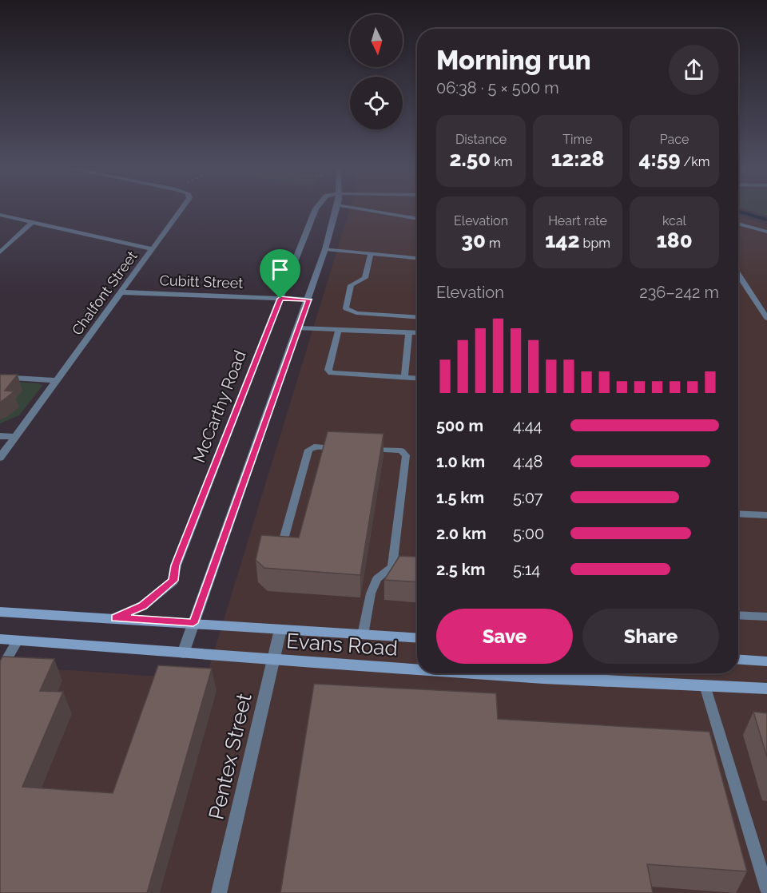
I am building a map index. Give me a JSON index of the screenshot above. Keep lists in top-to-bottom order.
{
  "streets": {
    "main road": ["Evans Road"],
    "street": [
      "Cubitt Street",
      "Chalfont Street",
      "McCarthy Road",
      "Pentex Street"
    ]
  },
  "crossings": [
    ["Cubitt Street", "Chalfont Street"],
    ["Cubitt Street", "McCarthy Road"],
    ["McCarthy Road", "Evans Road"],
    ["Evans Road", "Pentex Street"]
  ],
  "north": "bottom",
  "page": {
    "heading": ["Morning run", "06:38 · 5 × 500 m"],
    "stats": [
      ["Distance", "2.50 km"],
      ["Time", "12:28"],
      ["Pace", "4:59 /km"],
      ["Elevation", "30 m"],
      ["Heart rate", "142 bpm"],
      ["kcal", "180"]
    ],
    "chart": ["Elevation", "236–242 m"],
    "list": [
      {
        "name": "500 m",
        "note": "4:44"
      },
      {
        "name": "1.0 km",
        "note": "4:48"
      },
      {
        "name": "1.5 km",
        "note": "5:07"
      },
      {
        "name": "2.0 km",
        "note": "5:00"
      },
      {
        "name": "2.5 km",
        "note": "5:14"
      }
    ],
    "buttons": ["Save", "Share"]
  }
}
